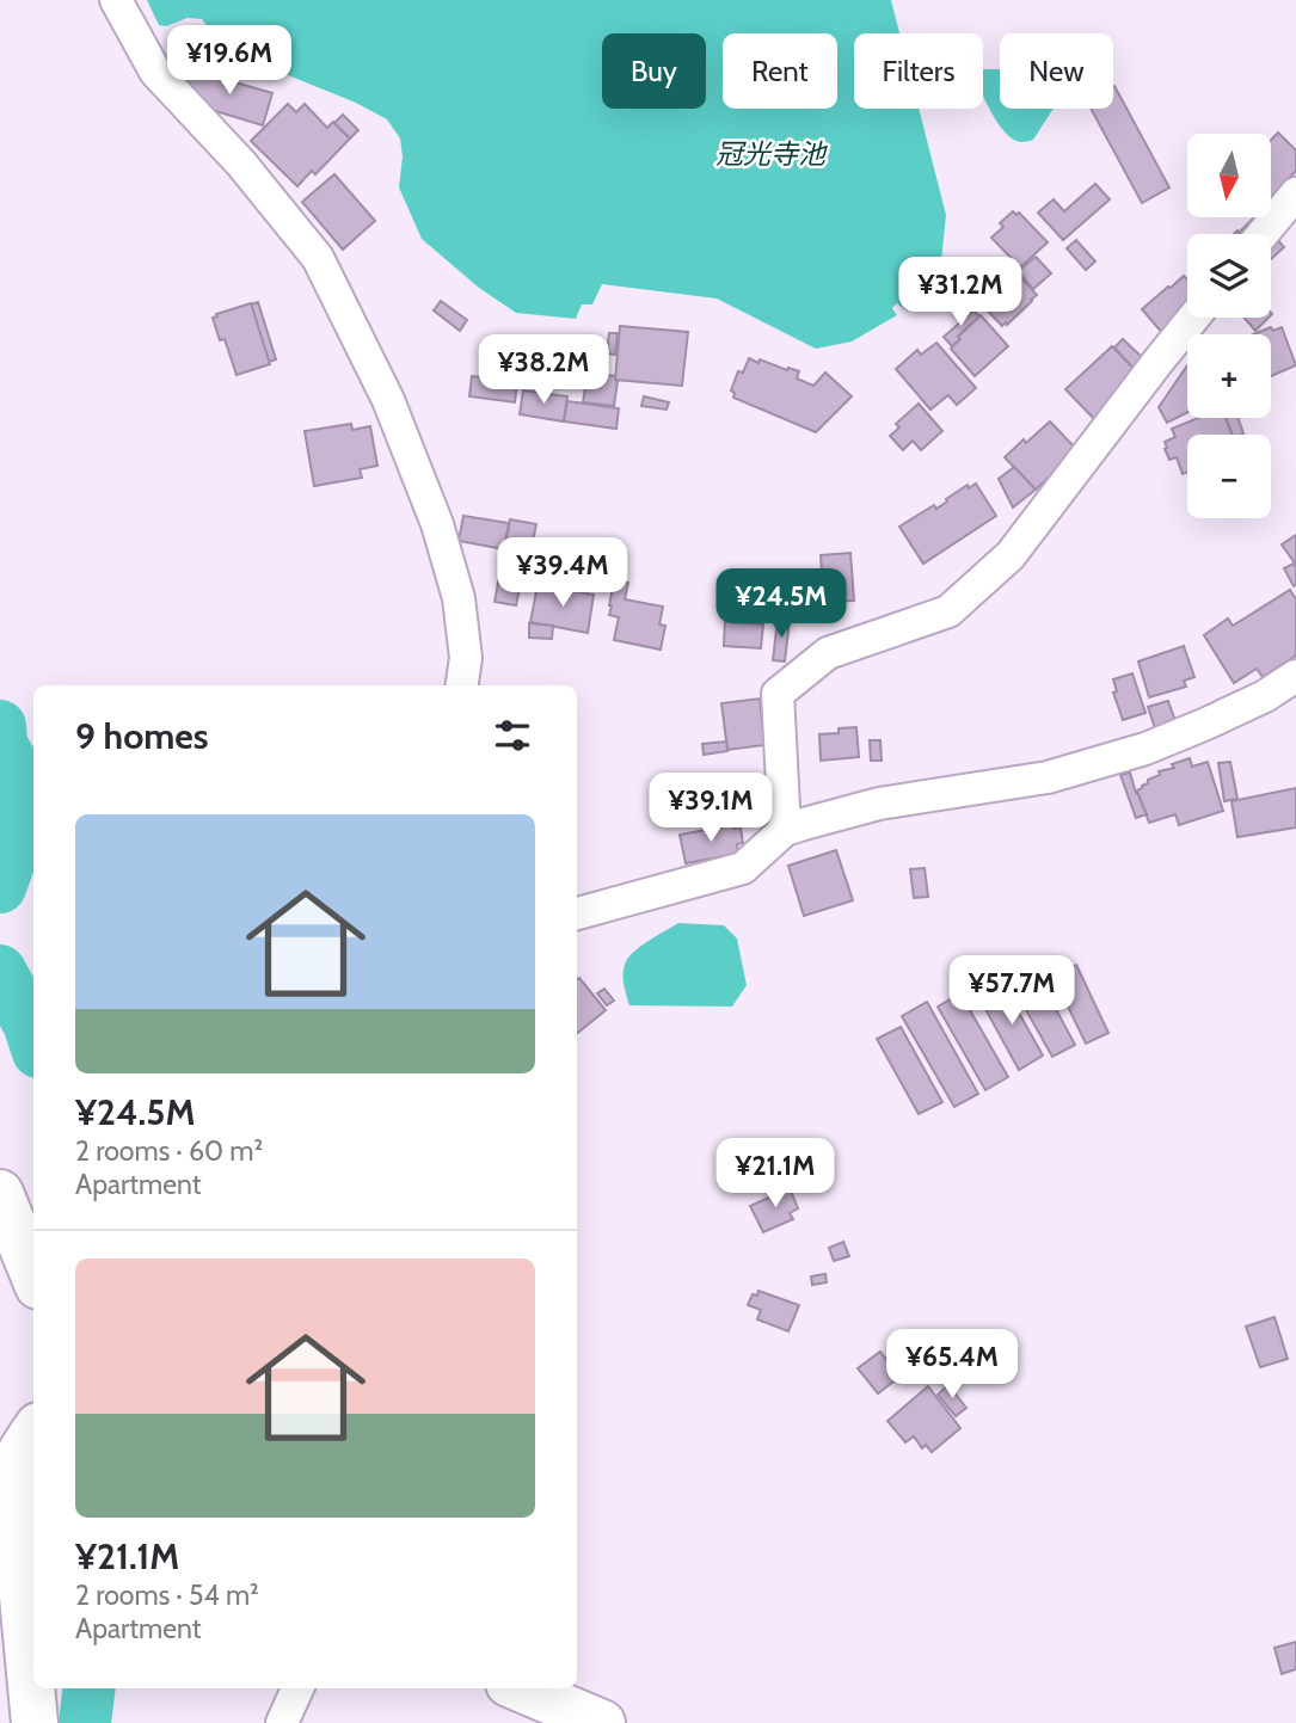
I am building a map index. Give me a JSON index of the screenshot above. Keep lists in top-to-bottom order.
{
  "water": ["冠光寺池"],
  "north": "bottom",
  "page": {
    "price": [
      "¥19.6M",
      "¥31.2M",
      "¥38.2M",
      "¥39.4M",
      "¥24.5M",
      "¥39.1M",
      "¥57.7M",
      "¥21.1M",
      "¥65.4M"
    ],
    "chip": [
      "Buy",
      "Rent",
      "Filters",
      "New"
    ],
    "map_buttons": ["+", "−"],
    "heading": "9 homes",
    "list": [
      {
        "name": "¥24.5M",
        "note": "2 rooms · 60 m² · Apartment"
      },
      {
        "name": "¥21.1M",
        "note": "2 rooms · 54 m² · Apartment"
      }
    ]
  }
}
